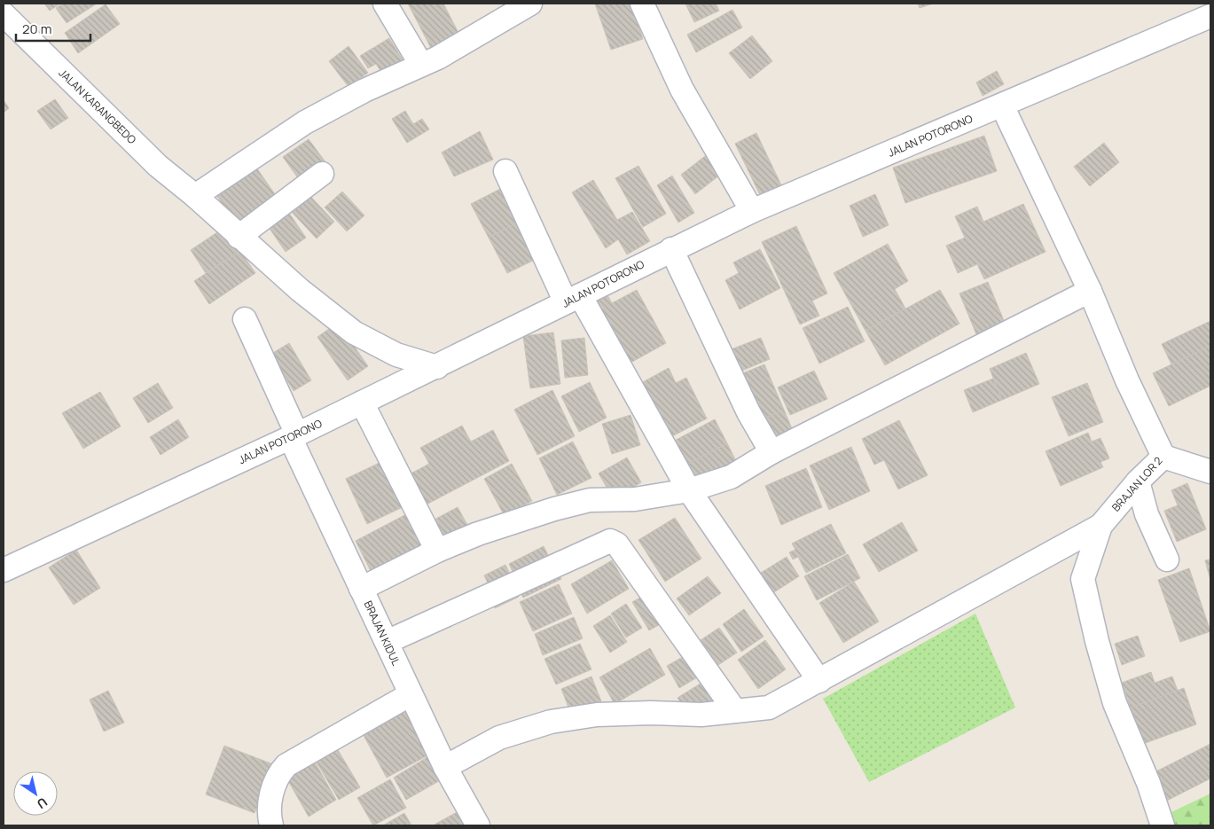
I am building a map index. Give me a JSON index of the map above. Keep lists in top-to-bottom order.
{
  "streets": {
    "street": [
      "JALAN KARANGBEDO",
      "JALAN POTORONO",
      "BRAJAN LOR 2",
      "BRAJAN KIDUL"
    ]
  },
  "crossings": [
    ["JALAN KARANGBEDO", "JALAN POTORONO"],
    ["JALAN POTORONO", "BRAJAN LOR 2"],
    ["JALAN POTORONO", "BRAJAN KIDUL"]
  ],
  "scale_bar": "20 m",
  "north": "bottom right"
}
